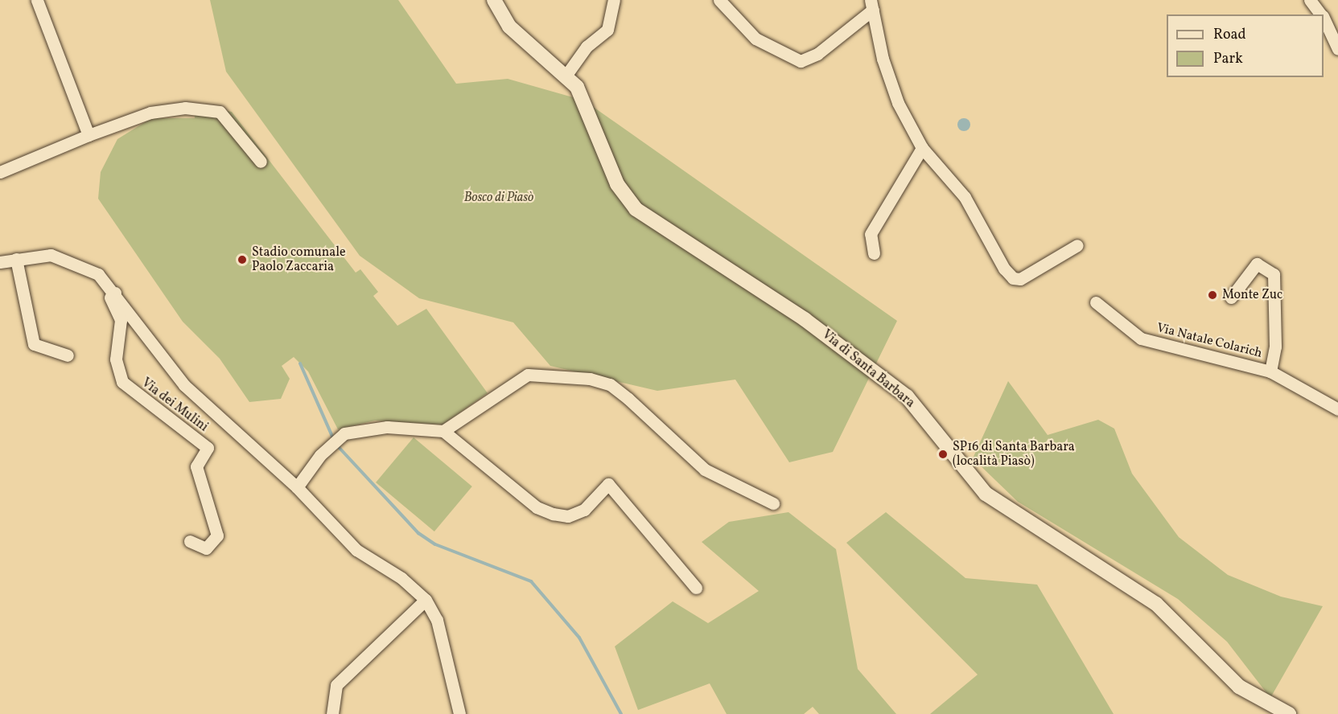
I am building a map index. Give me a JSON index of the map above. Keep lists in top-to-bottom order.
{
  "streets": {
    "street": ["Via Natale Colarich", "Via di Santa Barbara", "Via dei Mulini"]
  },
  "parks": ["Bosco di Piasò"],
  "places": ["Stadio comunale Paolo Zaccaria", "Monte Zuc", "SP16 di Santa Barbara (località Piasò)"],
  "legend": ["Road", "Park"]
}
